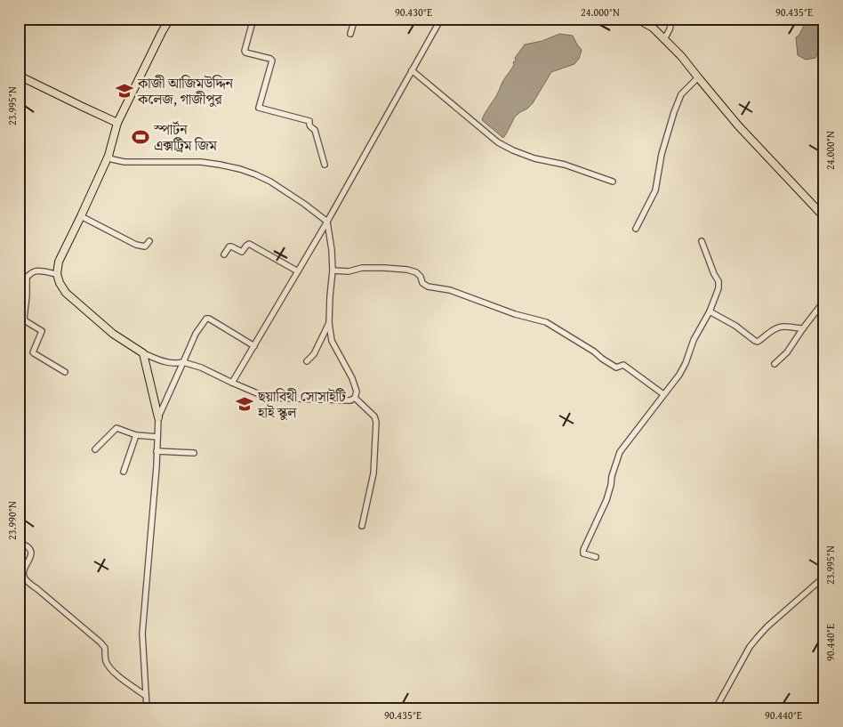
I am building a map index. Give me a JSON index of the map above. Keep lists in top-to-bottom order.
{
  "places": {
    "school or university": ["কাজী আজিমউদ্দিন কলেজ, গাজীপুর", "ছয়াবিথী সোসাইটি হাই স্কুল"],
    "sports": ["স্পার্টন এক্সট্রিম জিম"]
  },
  "coordinates": [
    "90.430°E",
    "24.000°N",
    "90.435°E",
    "23.995°N",
    "23.990°N",
    "90.440°E"
  ]
}
